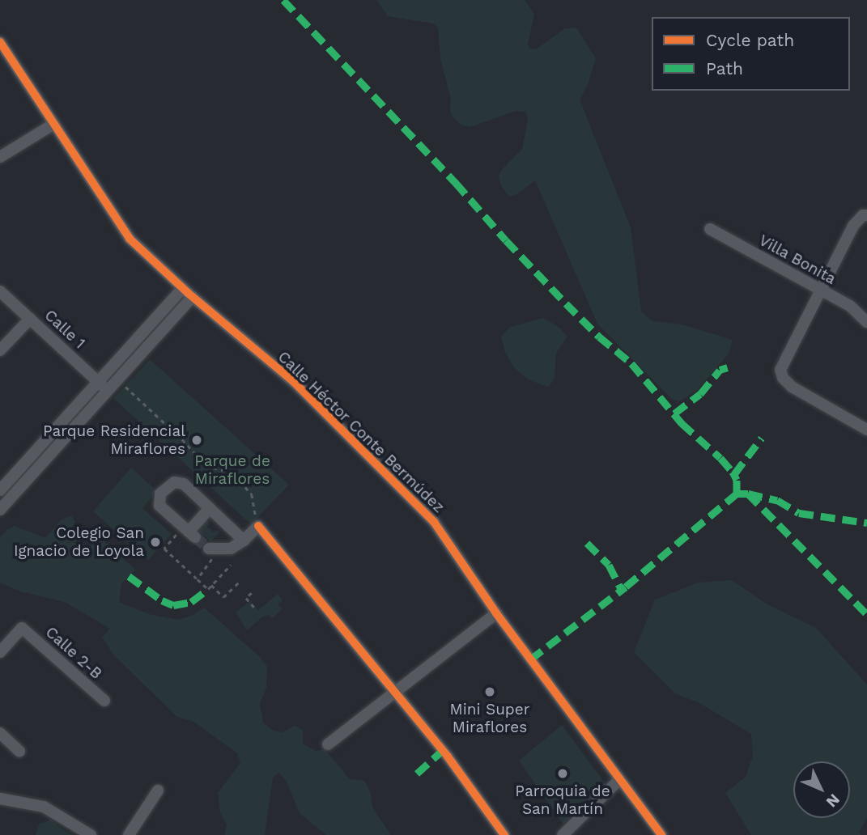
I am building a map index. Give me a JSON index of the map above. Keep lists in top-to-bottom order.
{
  "streets": {
    "street": [
      "Villa Bonita",
      "Calle 1",
      "Calle Héctor Conte Bermúdez",
      "Calle 2-B"
    ]
  },
  "parks": ["Parque de Miraflores"],
  "places": [
    "Parque Residencial Miraflores",
    "Colegio San Ignacio de Loyola",
    "Mini Super Miraflores",
    "Parroquia de San Martín"
  ],
  "legend": ["Cycle path", "Path"],
  "north": "bottom right"
}
